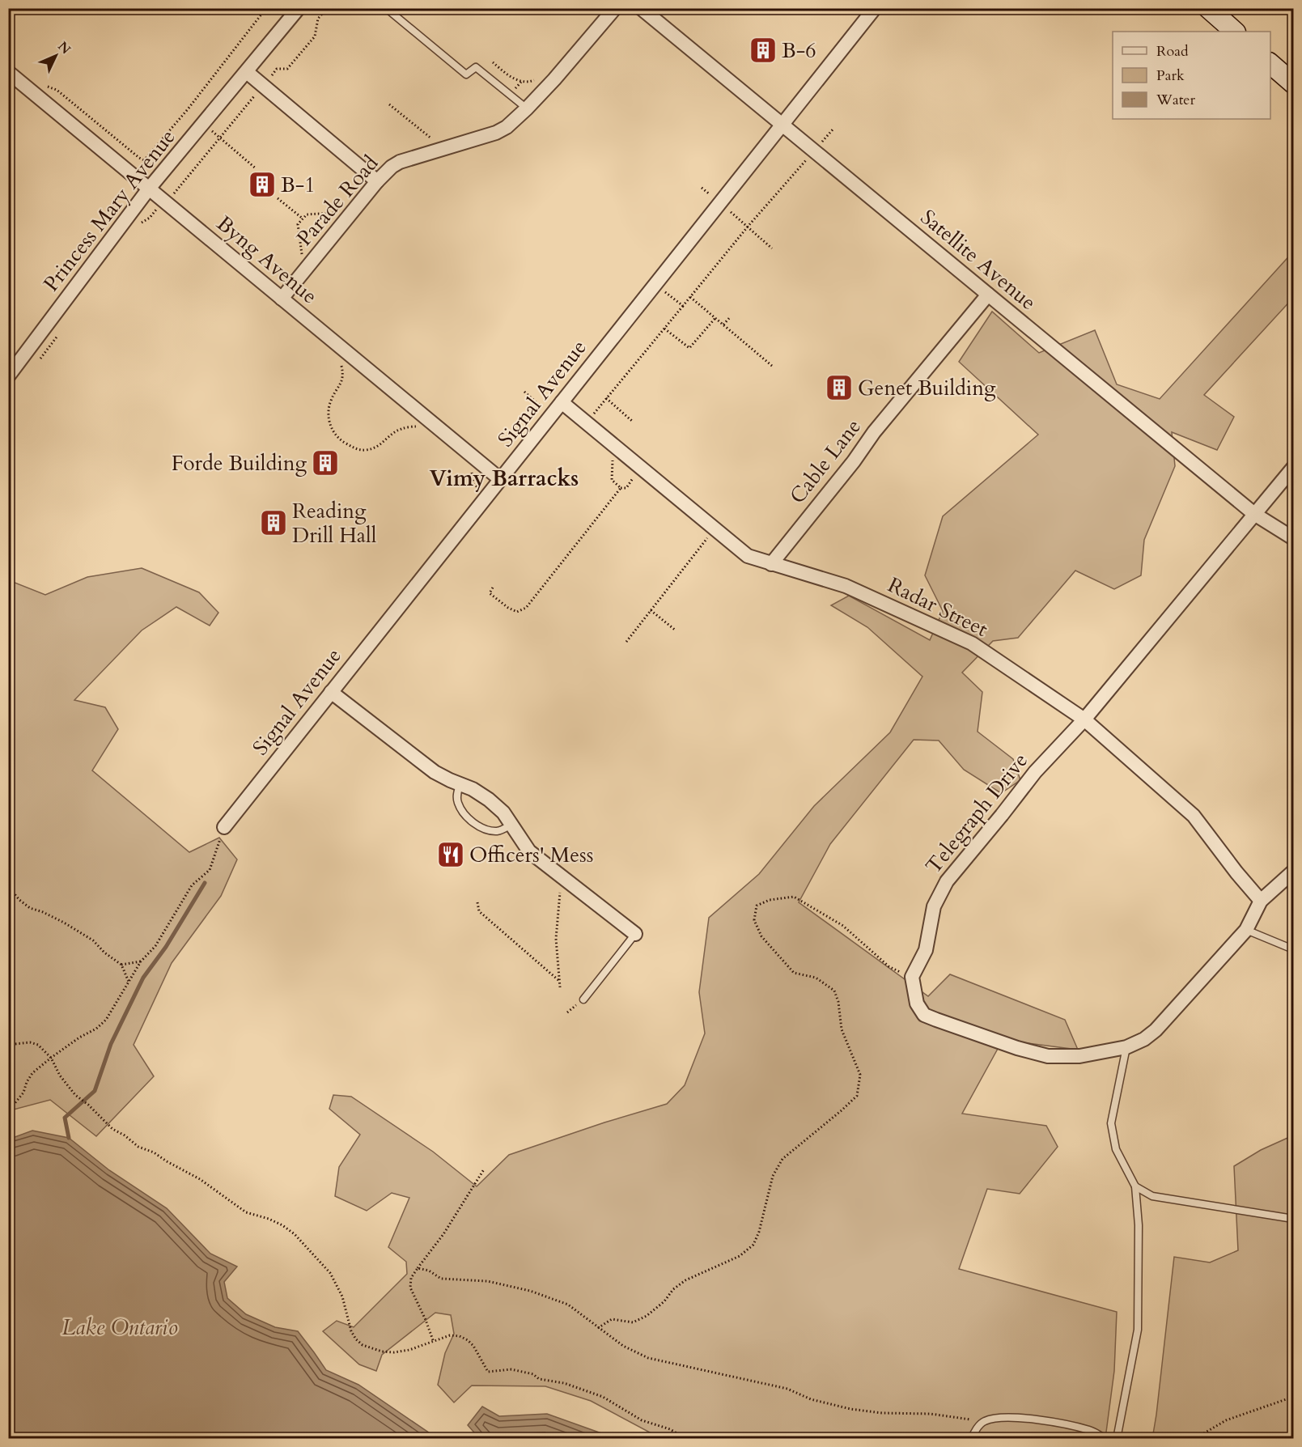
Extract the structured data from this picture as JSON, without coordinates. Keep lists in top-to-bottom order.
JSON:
{
  "streets": {
    "street": [
      "Parade Road",
      "Princess Mary Avenue",
      "Byng Avenue",
      "Satellite Avenue",
      "Signal Avenue",
      "Cable Lane",
      "Radar Street",
      "Telegraph Drive"
    ]
  },
  "crossings": [
    ["Parade Road", "Byng Avenue"],
    ["Princess Mary Avenue", "Byng Avenue"],
    ["Byng Avenue", "Signal Avenue"],
    ["Satellite Avenue", "Signal Avenue"],
    ["Satellite Avenue", "Cable Lane"],
    ["Satellite Avenue", "Telegraph Drive"],
    ["Signal Avenue", "Radar Street"],
    ["Cable Lane", "Radar Street"],
    ["Radar Street", "Telegraph Drive"]
  ],
  "districts": ["Vimy Barracks"],
  "water": ["Lake Ontario"],
  "places": {
    "building": [
      "B-6",
      "B-1",
      "Genet Building",
      "Forde Building",
      "Reading Drill Hall"
    ],
    "restaurant": ["Officers' Mess"]
  },
  "legend": ["Road", "Park", "Water"],
  "north": "top right"
}
